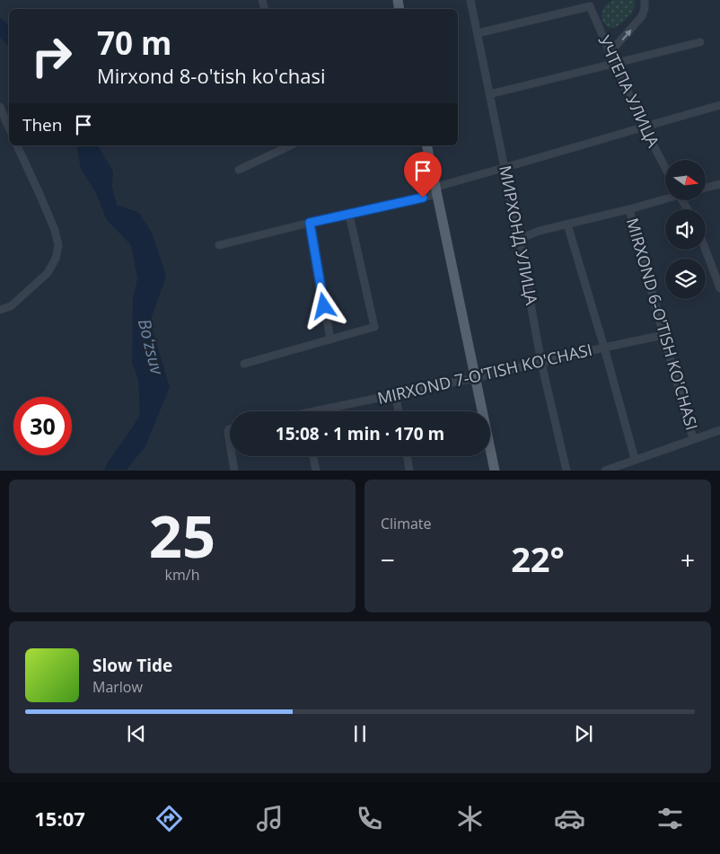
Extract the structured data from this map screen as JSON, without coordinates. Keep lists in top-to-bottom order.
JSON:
{
  "streets": {
    "street": [
      "УЧТЕПА УЛИЦА",
      "МИРХОНД УЛИЦА",
      "MIRXOND 6-O'TISH KO'CHASI",
      "MIRXOND 7-O'TISH KO'CHASI"
    ]
  },
  "crossings": [
    ["МИРХОНД УЛИЦА", "MIRXOND 7-O'TISH KO'CHASI"],
    ["MIRXOND 6-O'TISH KO'CHASI", "MIRXOND 7-O'TISH KO'CHASI"]
  ],
  "water": ["Boʻzsuv"],
  "north": "right",
  "page": {
    "turn": ["70 m", "Mirxond 8-o'tish ko'chasi"],
    "then": "Then",
    "limit": "30",
    "trip": "15:08 · 1 min · 170 m",
    "tile": [
      ["25", "km/h"],
      "Climate"
    ],
    "heat": ["−", "22°", "+"],
    "song": ["Slow Tide", "Marlow"],
    "tabs": "15:07"
  }
}
